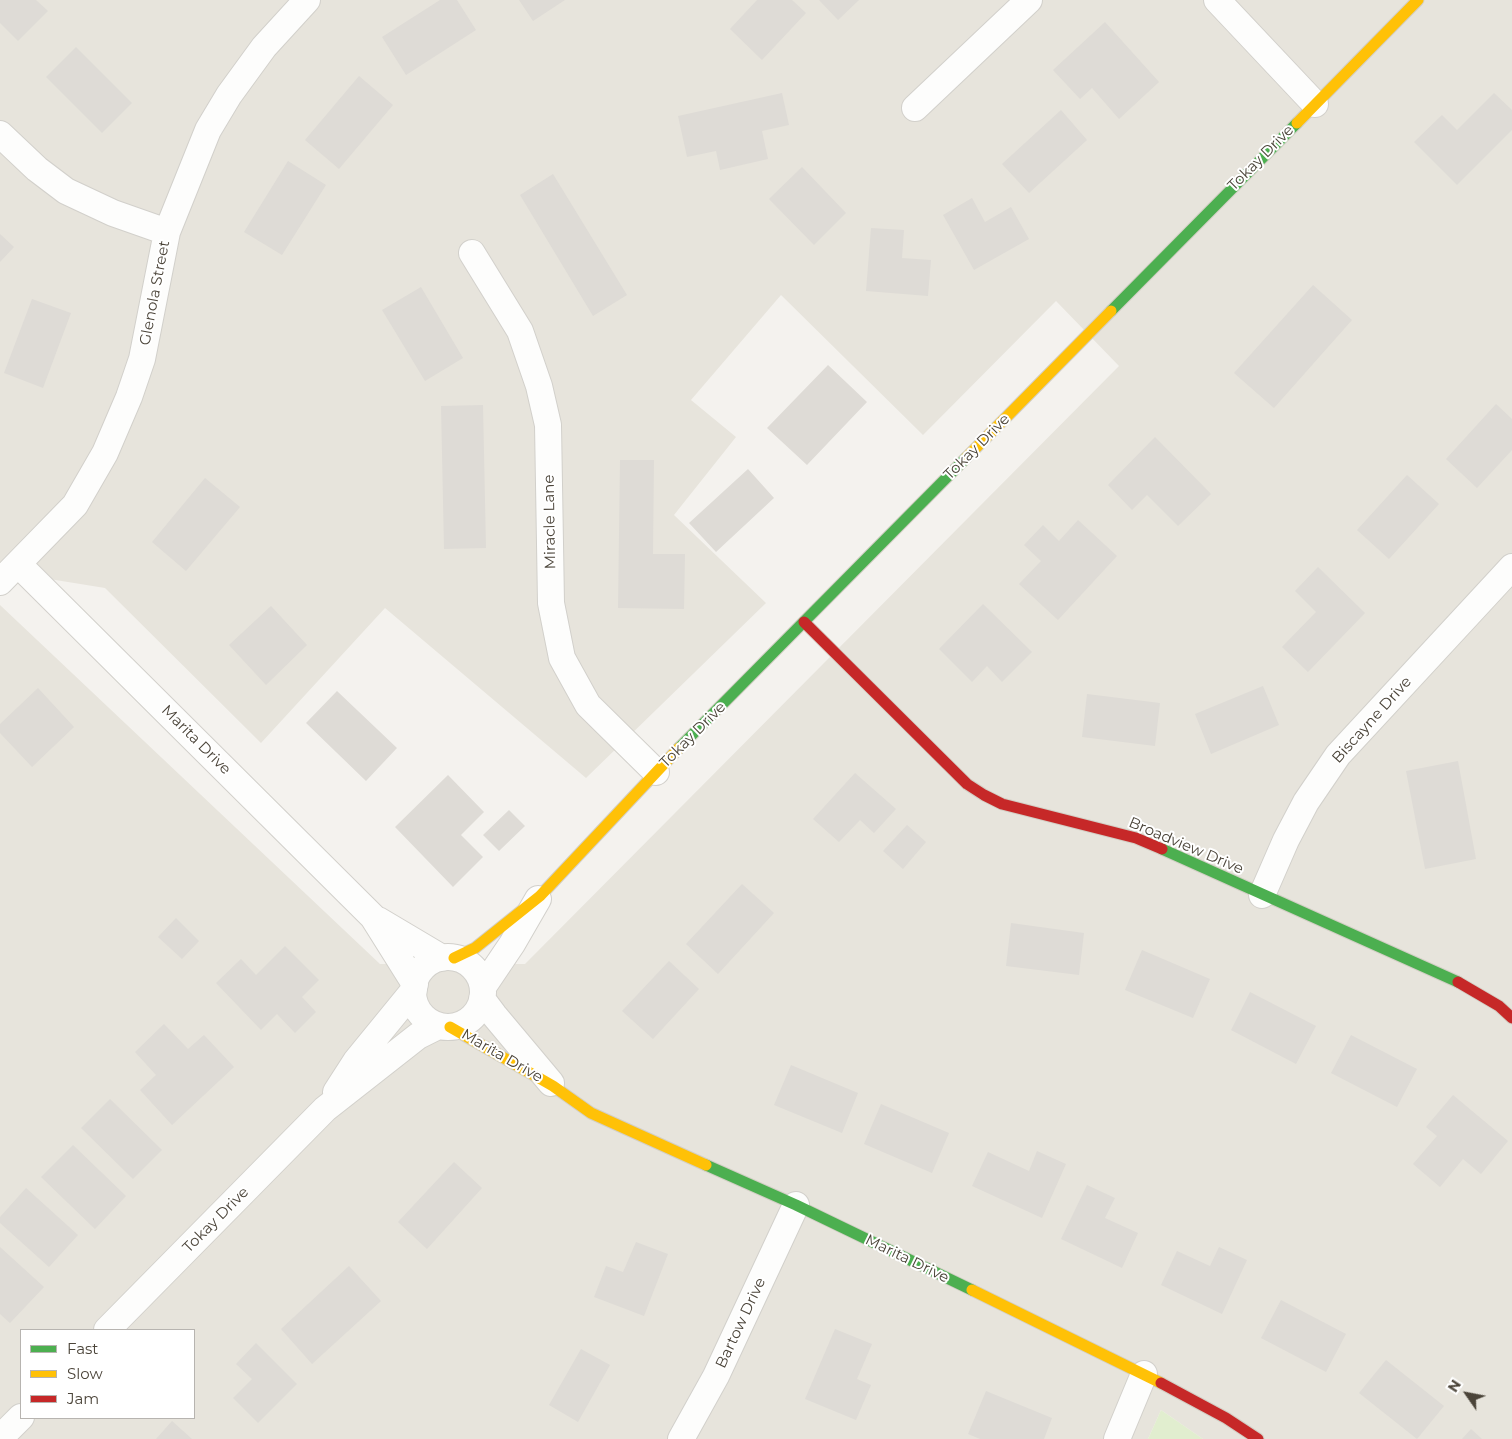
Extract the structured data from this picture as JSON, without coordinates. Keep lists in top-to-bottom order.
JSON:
{
  "streets": {
    "street": [
      "Tokay Drive",
      "Glenola Street",
      "Miracle Lane",
      "Biscayne Drive",
      "Marita Drive",
      "Broadview Drive",
      "Bartow Drive"
    ]
  },
  "crossings": [
    ["Tokay Drive", "Miracle Lane"],
    ["Tokay Drive", "Marita Drive"],
    ["Tokay Drive", "Broadview Drive"],
    ["Glenola Street", "Marita Drive"],
    ["Biscayne Drive", "Broadview Drive"],
    ["Marita Drive", "Bartow Drive"]
  ],
  "legend": ["Fast", "Slow", "Jam"],
  "north": "top left"
}
